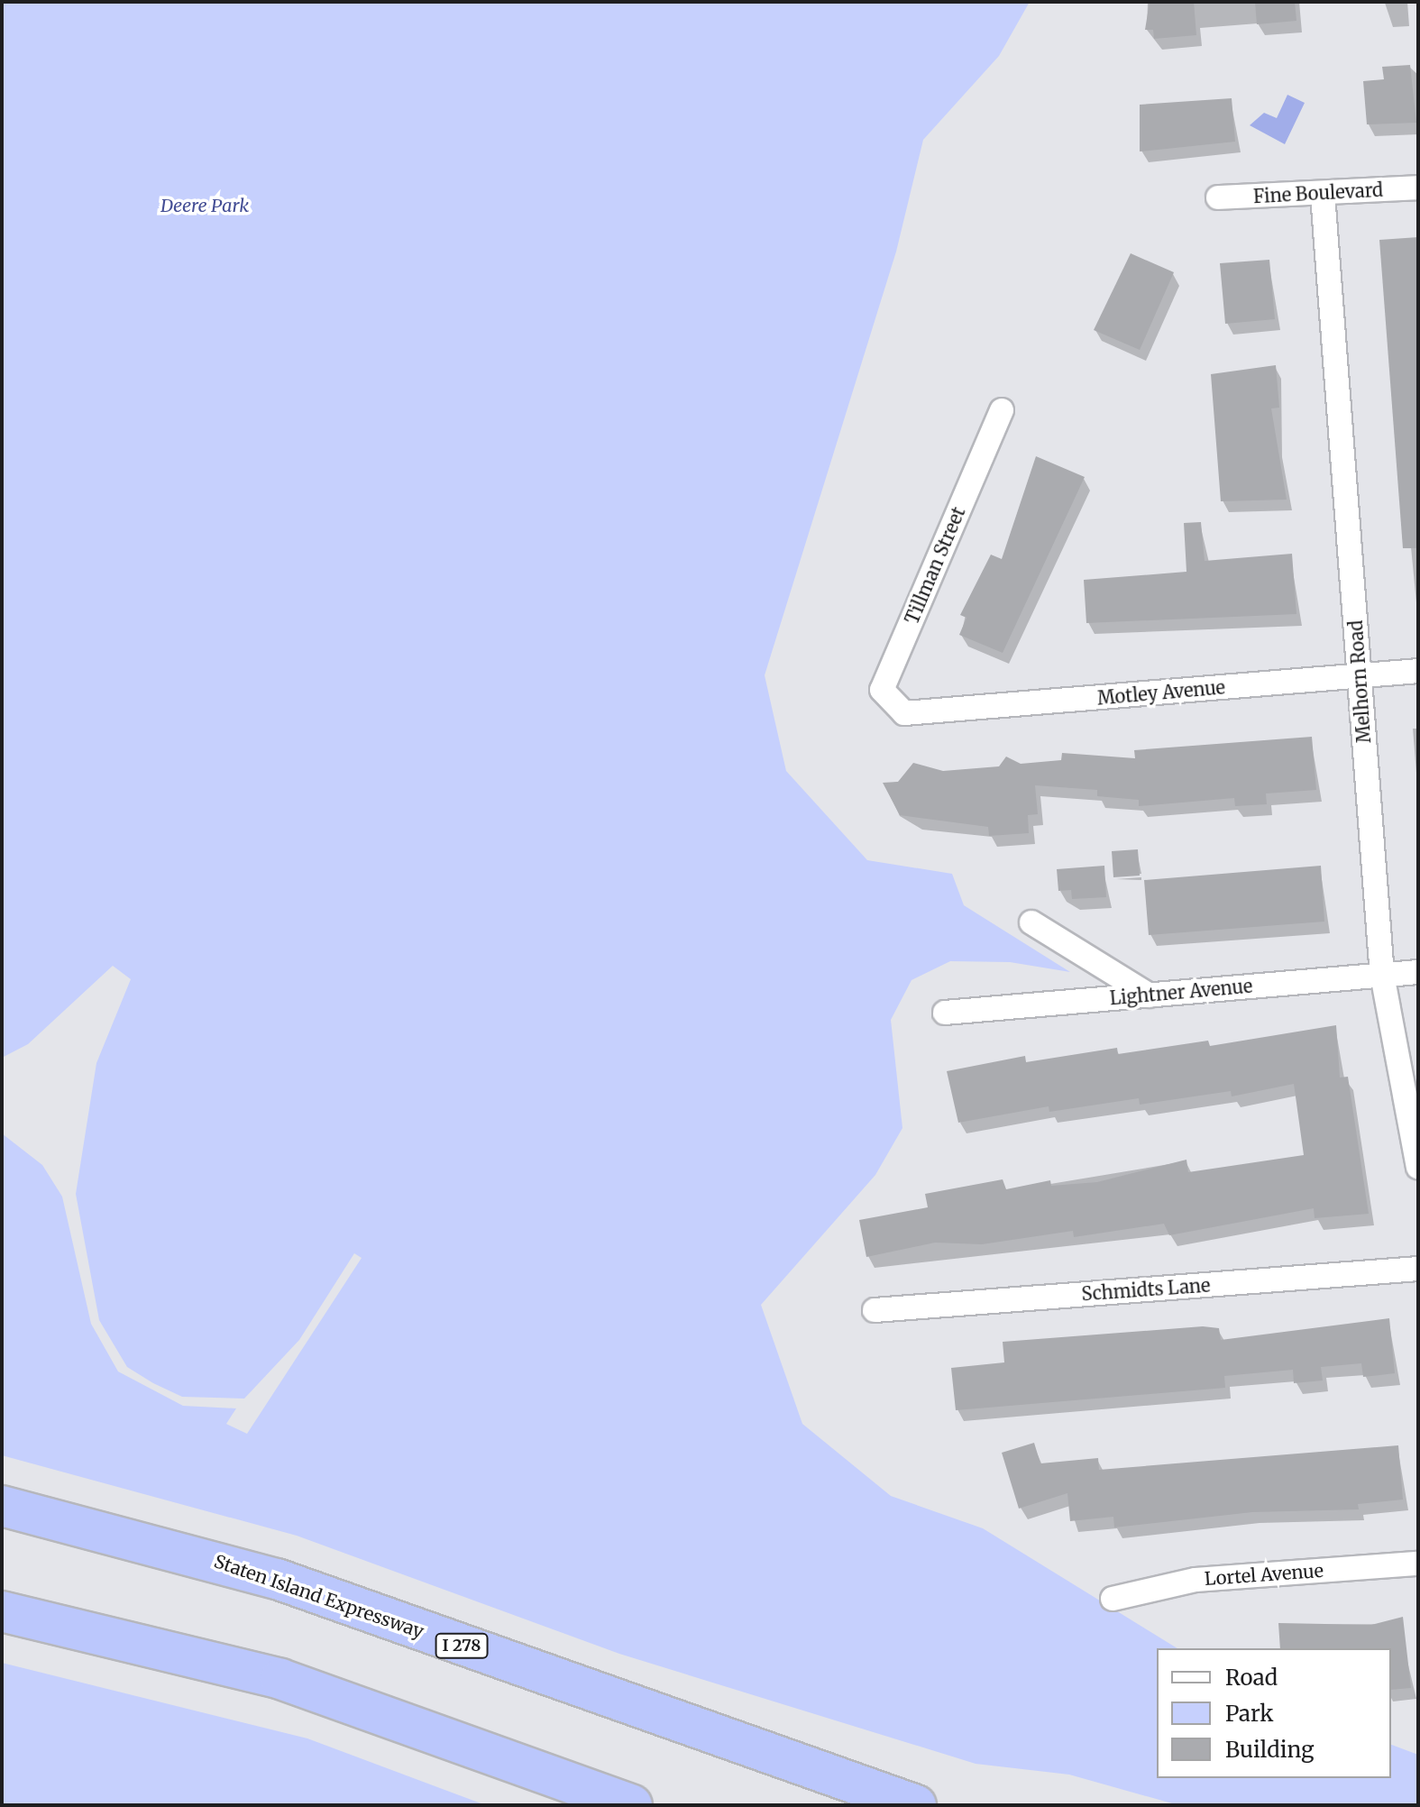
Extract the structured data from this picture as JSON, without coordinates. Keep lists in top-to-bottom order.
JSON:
{
  "streets": {
    "highway": ["Staten Island Expressway", "I 278"],
    "street": [
      "Fine Boulevard",
      "Tillman Street",
      "Melhorn Road",
      "Motley Avenue",
      "Lightner Avenue",
      "Schmidts Lane",
      "Lortel Avenue"
    ]
  },
  "crossings": [
    ["Fine Boulevard", "Melhorn Road"],
    ["Tillman Street", "Motley Avenue"],
    ["Melhorn Road", "Motley Avenue"],
    ["Melhorn Road", "Lightner Avenue"]
  ],
  "parks": ["Deere Park"],
  "legend": ["Road", "Park", "Building"]
}
